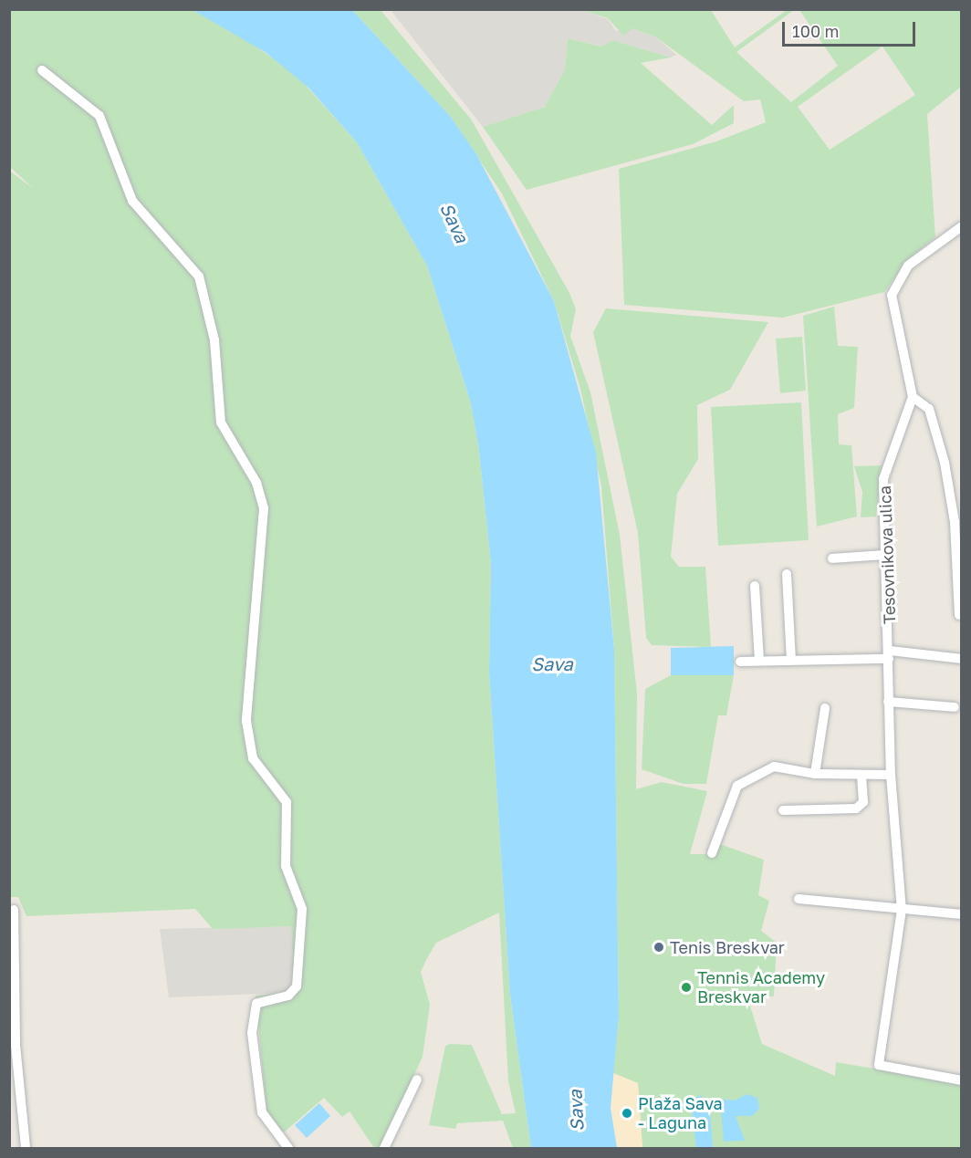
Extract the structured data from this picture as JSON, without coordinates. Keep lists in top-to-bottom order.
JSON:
{
  "streets": {
    "street": ["Tesovnikova ulica"]
  },
  "water": ["Sava"],
  "places": ["Tenis Breskvar", "Tennis Academy Breskvar", "Plaža Sava - Laguna"],
  "scale_bar": "100 m"
}
